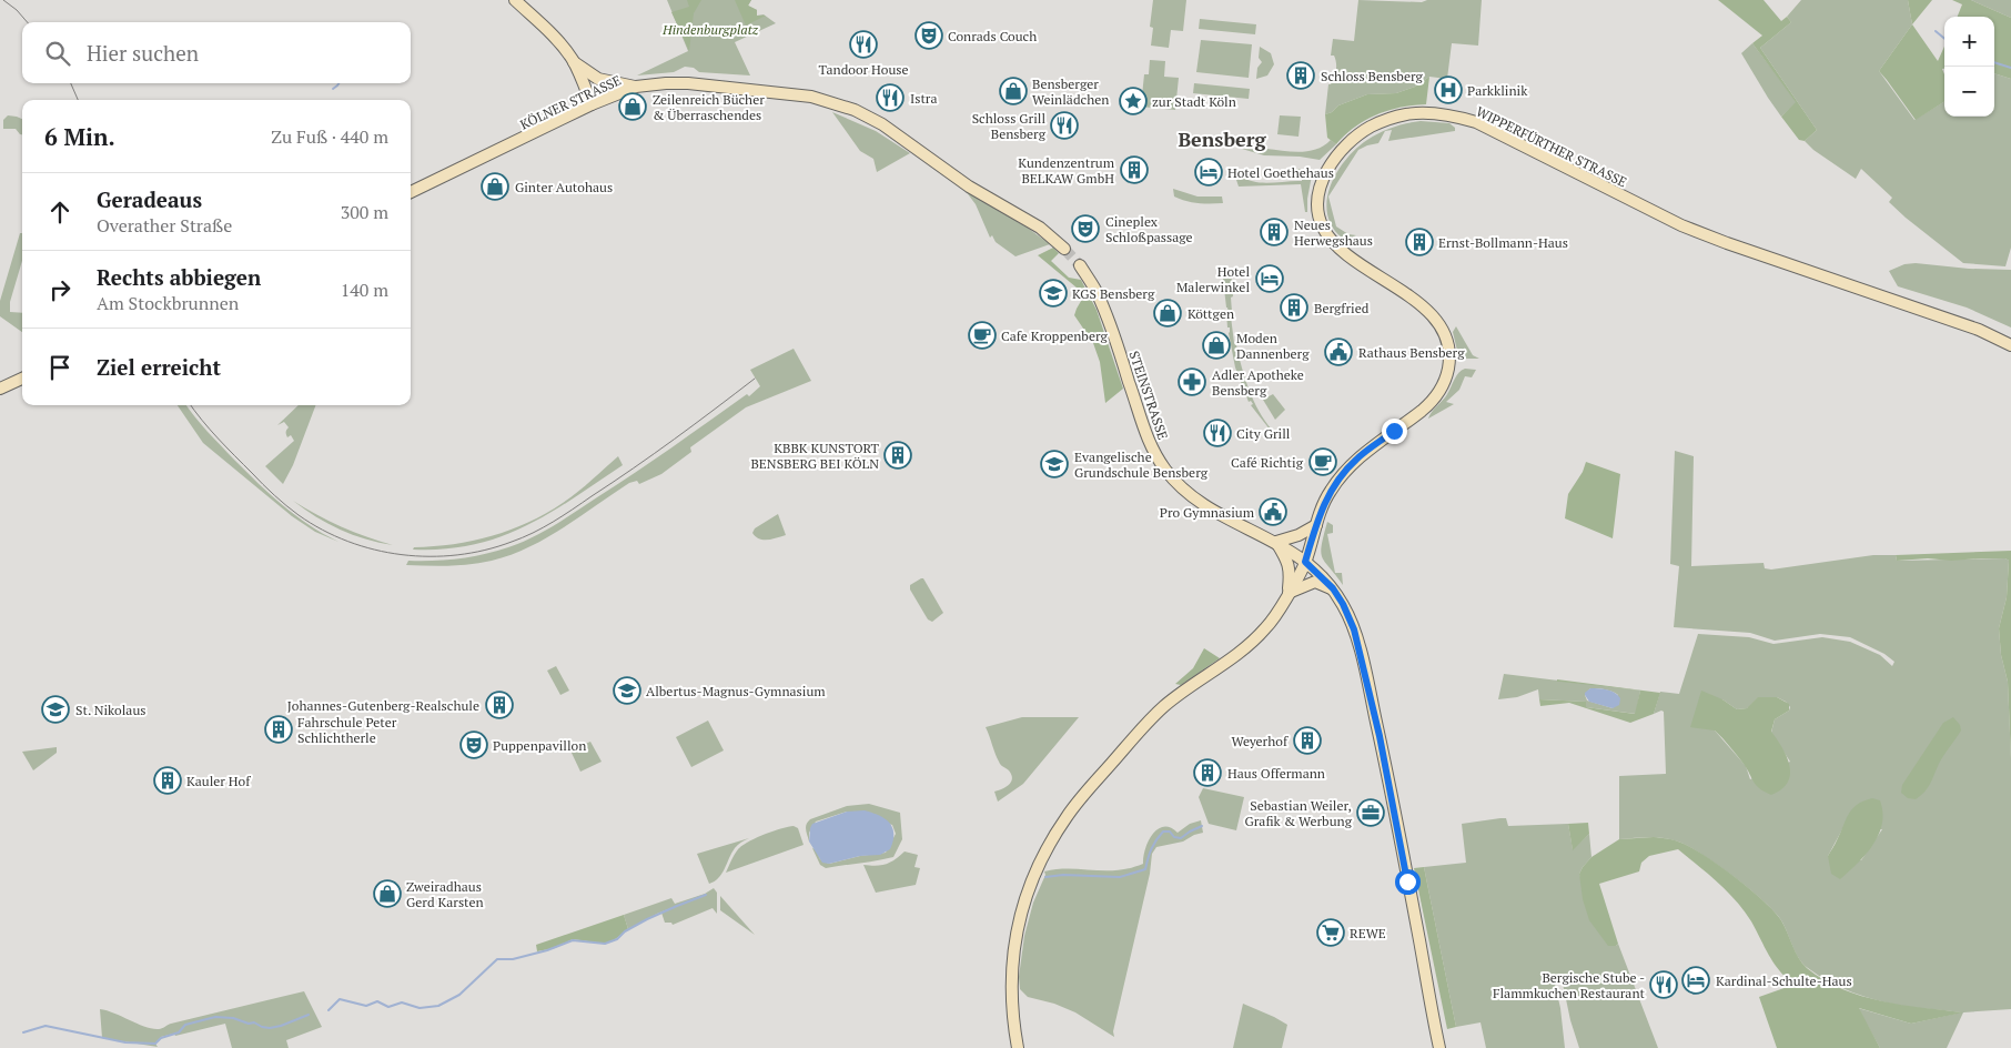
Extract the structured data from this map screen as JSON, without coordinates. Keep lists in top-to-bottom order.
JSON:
{
  "streets": {
    "main road": ["KÖLNER STRASSE", "WIPPERFÜRTHER STRASSE", "STEINSTRASSE"]
  },
  "districts": ["Bensberg"],
  "parks": ["Hindenburgplatz"],
  "places": {
    "theatre": ["Conrads Couch", "Cineplex Schloßpassage", "Puppenpavillon"],
    "restaurant": [
      "Tandoor House",
      "Istra",
      "Schloss Grill Bensberg",
      "City Grill",
      "Bergische Stube - Flammkuchen Restaurant"
    ],
    "building": [
      "Schloss Bensberg",
      "Kundenzentrum BELKAW GmbH",
      "Neues Herwegshaus",
      "Ernst-Bollmann-Haus",
      "Bergfried",
      "KBBK KUNSTORT BENSBERG BEI KÖLN",
      "Johannes-Gutenberg-Realschule",
      "Fahrschule Peter Schlichtherle",
      "Weyerhof",
      "Haus Offermann",
      "Kauler Hof"
    ],
    "hospital": ["Parkklinik"],
    "shop": [
      "Bensberger Weinlädchen",
      "Zeilenreich Bücher & Überraschendes",
      "Ginter Autohaus",
      "Köttgen",
      "Moden Dannenberg",
      "Zweiradhaus Gerd Karsten"
    ],
    "place": ["zur Stadt Köln"],
    "hotel": ["Hotel Goethehaus", "Hotel Malerwinkel", "Kardinal-Schulte-Haus"],
    "school or university": [
      "KGS Bensberg",
      "Evangelische Grundschule Bensberg",
      "Albertus-Magnus-Gymnasium",
      "St. Nikolaus"
    ],
    "cafe": ["Cafe Kroppenberg", "Café Richtig"],
    "public building": ["Rathaus Bensberg", "Pro Gymnasium"],
    "pharmacy": ["Adler Apotheke Bensberg"],
    "office": ["Sebastian Weiler, Grafik & Werbung"],
    "supermarket": ["REWE"]
  },
  "page": {
    "map_buttons": ["+", "−"],
    "search": "Hier suchen",
    "heading": ["6 Min.", "Zu Fuß · 440 m"],
    "list": [
      ["Geradeaus", "Overather Straße", "300 m"],
      ["Rechts abbiegen", "Am Stockbrunnen", "140 m"],
      "Ziel erreicht"
    ]
  }
}
